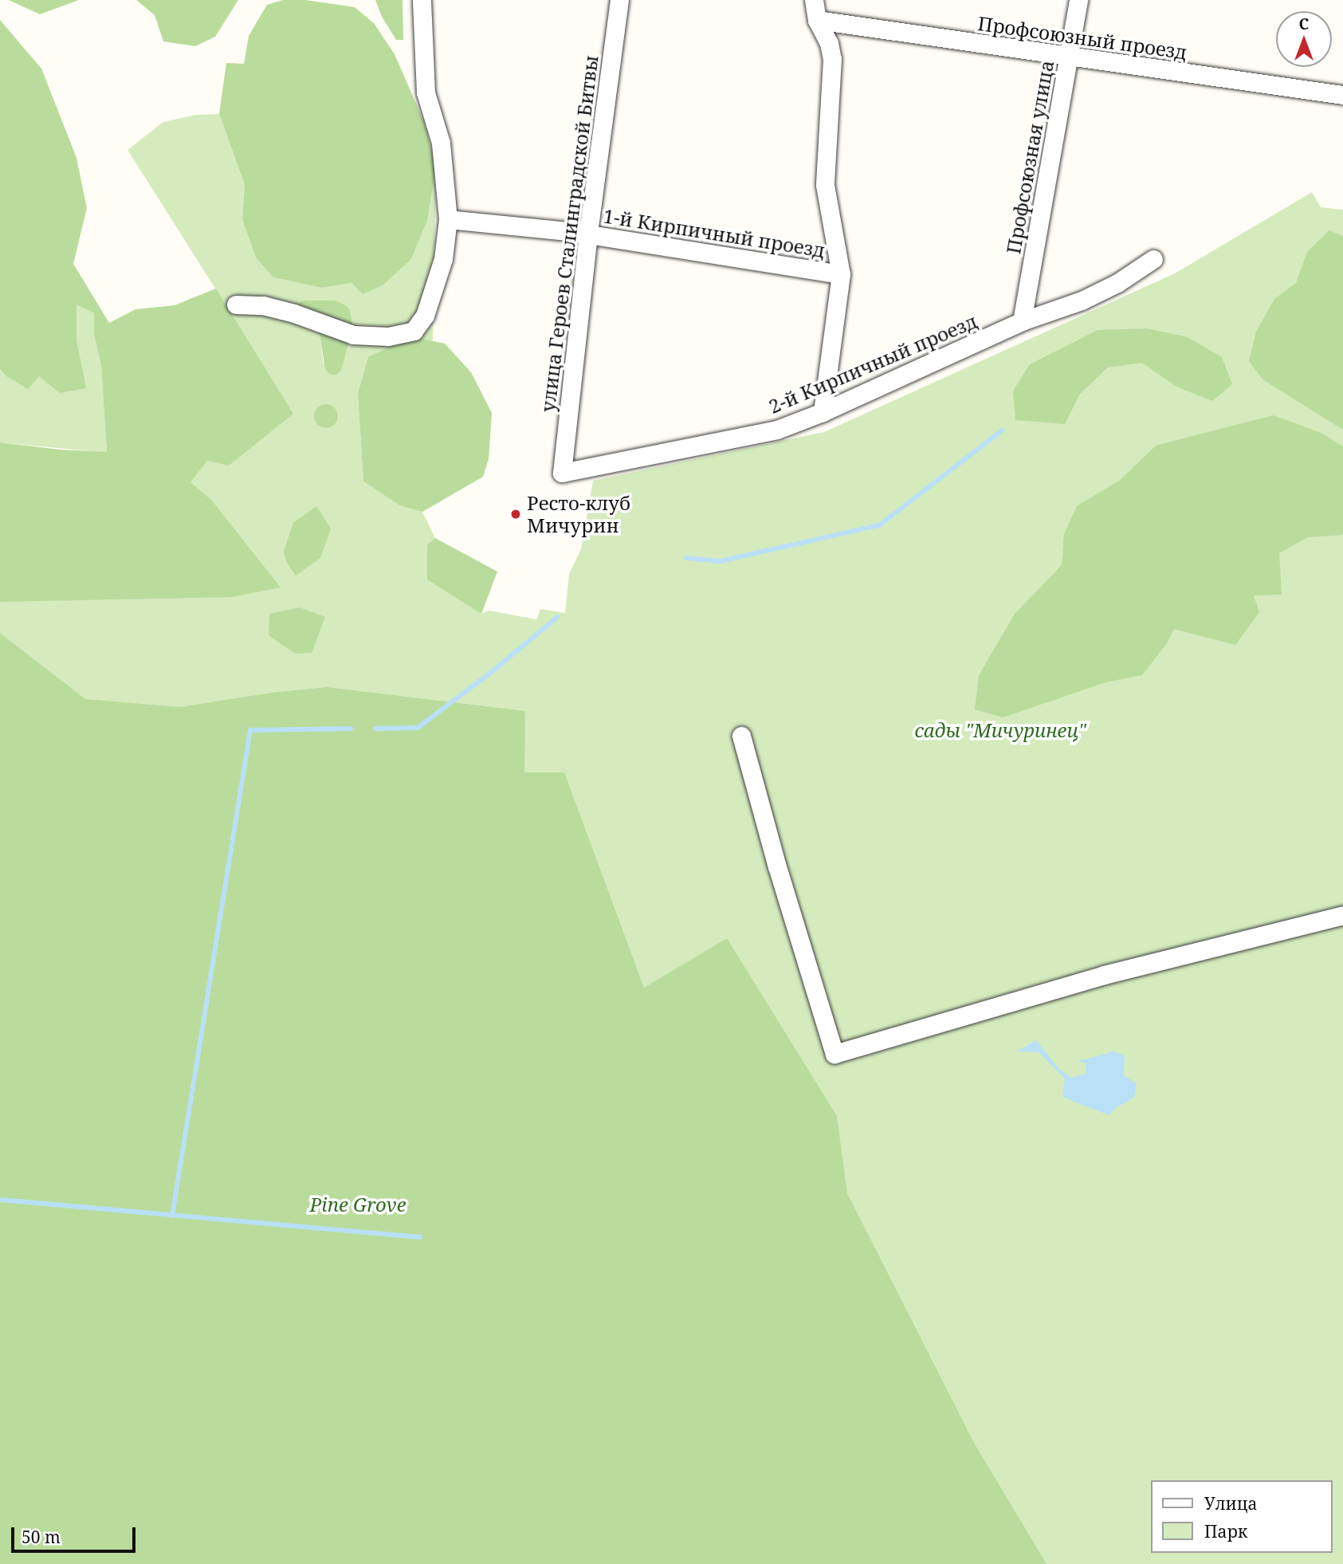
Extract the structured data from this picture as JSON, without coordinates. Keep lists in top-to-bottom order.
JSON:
{
  "streets": {
    "street": [
      "Профсоюзный проезд",
      "Профсоюзная улица",
      "1-й Кирпичный проезд",
      "улица Героев Сталинградской Битвы",
      "2-й Кирпичный проезд"
    ]
  },
  "crossings": [
    ["Профсоюзный проезд", "Профсоюзная улица"],
    ["Профсоюзная улица", "2-й Кирпичный проезд"],
    ["1-й Кирпичный проезд", "улица Героев Сталинградской Битвы"],
    ["улица Героев Сталинградской Битвы", "2-й Кирпичный проезд"]
  ],
  "parks": ["сады \"Мичуринец\"", "Pine Grove"],
  "places": ["Ресто-клуб Мичурин"],
  "legend": ["Улица", "Парк"],
  "scale_bar": "50 m",
  "north": "top"
}
